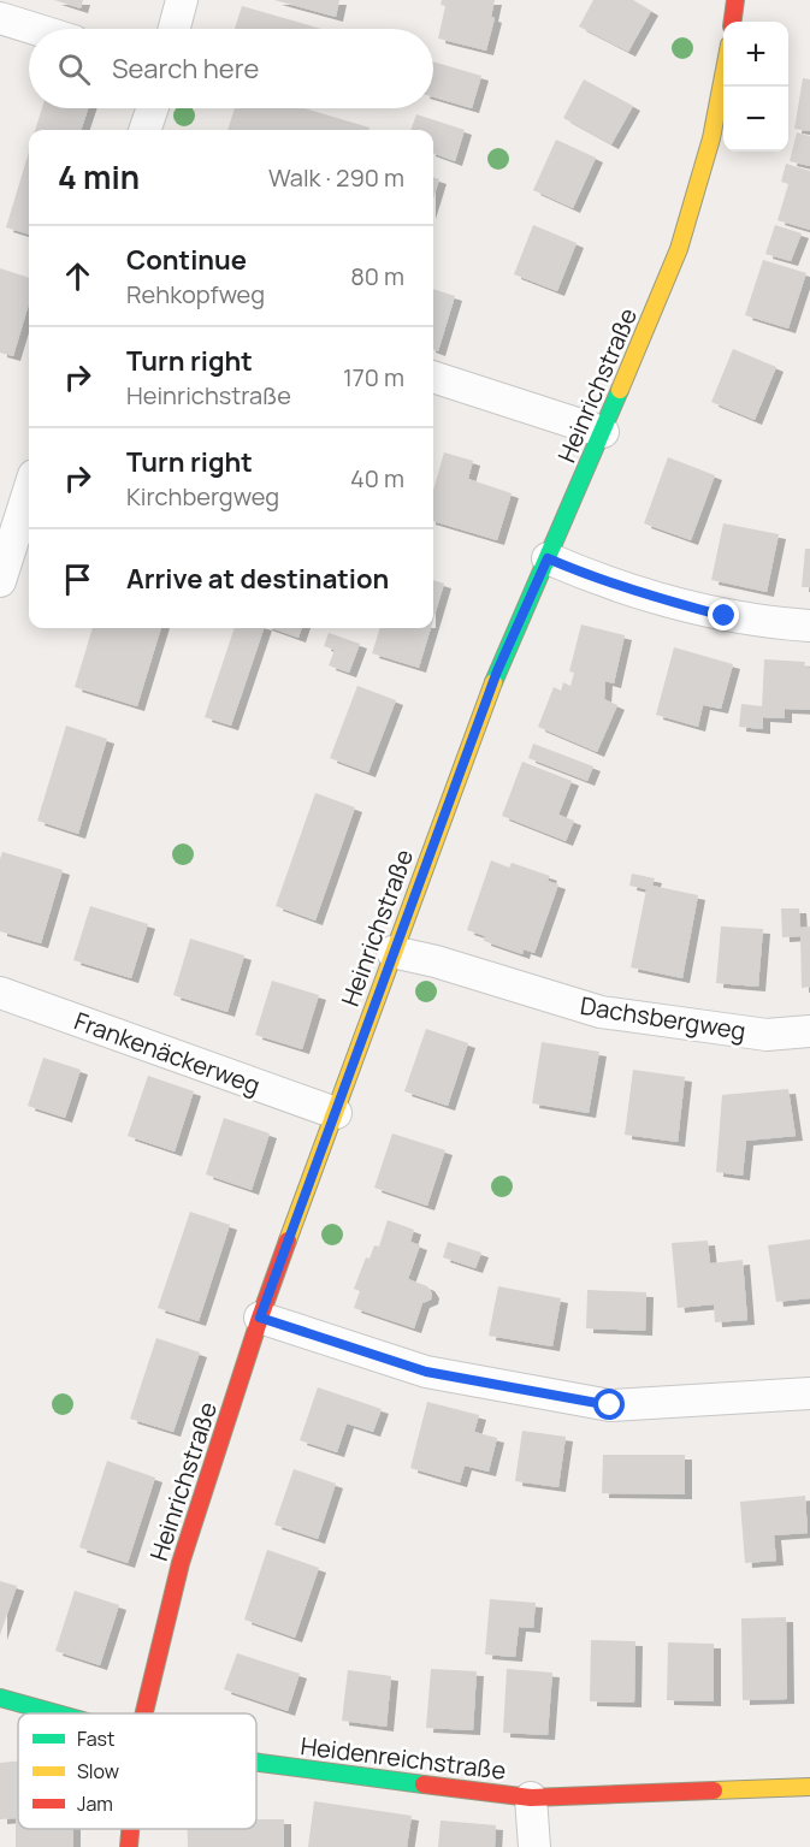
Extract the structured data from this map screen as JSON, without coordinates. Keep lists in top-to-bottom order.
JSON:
{
  "streets": {
    "main road": ["Heinrichstraße", "Heidenreichstraße"],
    "street": ["Dachsbergweg", "Frankenäckerweg"]
  },
  "crossings": [
    ["Heinrichstraße", "Dachsbergweg"],
    ["Heinrichstraße", "Frankenäckerweg"]
  ],
  "legend": ["Fast", "Slow", "Jam"],
  "page": {
    "map_buttons": ["+", "−"],
    "search": "Search here",
    "heading": ["4 min", "Walk · 290 m"],
    "list": [
      ["Continue", "Rehkopfweg", "80 m"],
      ["Turn right", "Heinrichstraße", "170 m"],
      ["Turn right", "Kirchbergweg", "40 m"],
      "Arrive at destination"
    ]
  }
}
